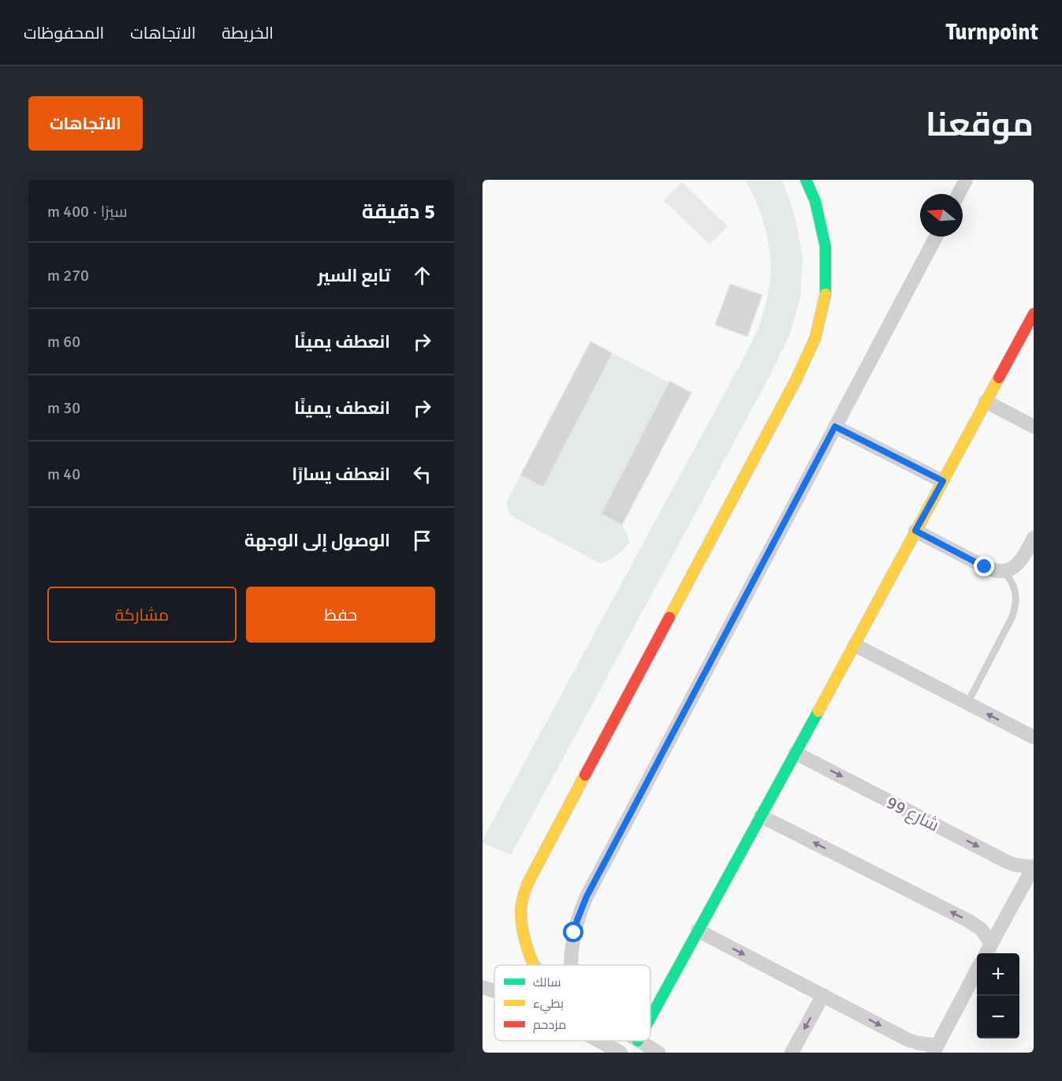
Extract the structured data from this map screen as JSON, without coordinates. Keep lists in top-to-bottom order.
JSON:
{
  "streets": {
    "street": ["شارع 99"]
  },
  "legend": ["سالك", "بطيء", "مزدحم"],
  "north": "left",
  "page": {
    "header": "Turnpoint",
    "nav": ["الخريطة", "الاتجاهات", "المحفوظات"],
    "title": "موقعنا",
    "buttons": [
      "الاتجاهات",
      ["حفظ", "مشاركة"]
    ],
    "heading": ["5 دقيقة", "سيرًا · 400 m"],
    "list": [
      ["تابع السير", "270 m"],
      ["انعطف يمينًا", "60 m"],
      ["انعطف يمينًا", "30 m"],
      ["انعطف يسارًا", "40 m"],
      "الوصول إلى الوجهة"
    ],
    "map_buttons": ["+", "−"]
  }
}
